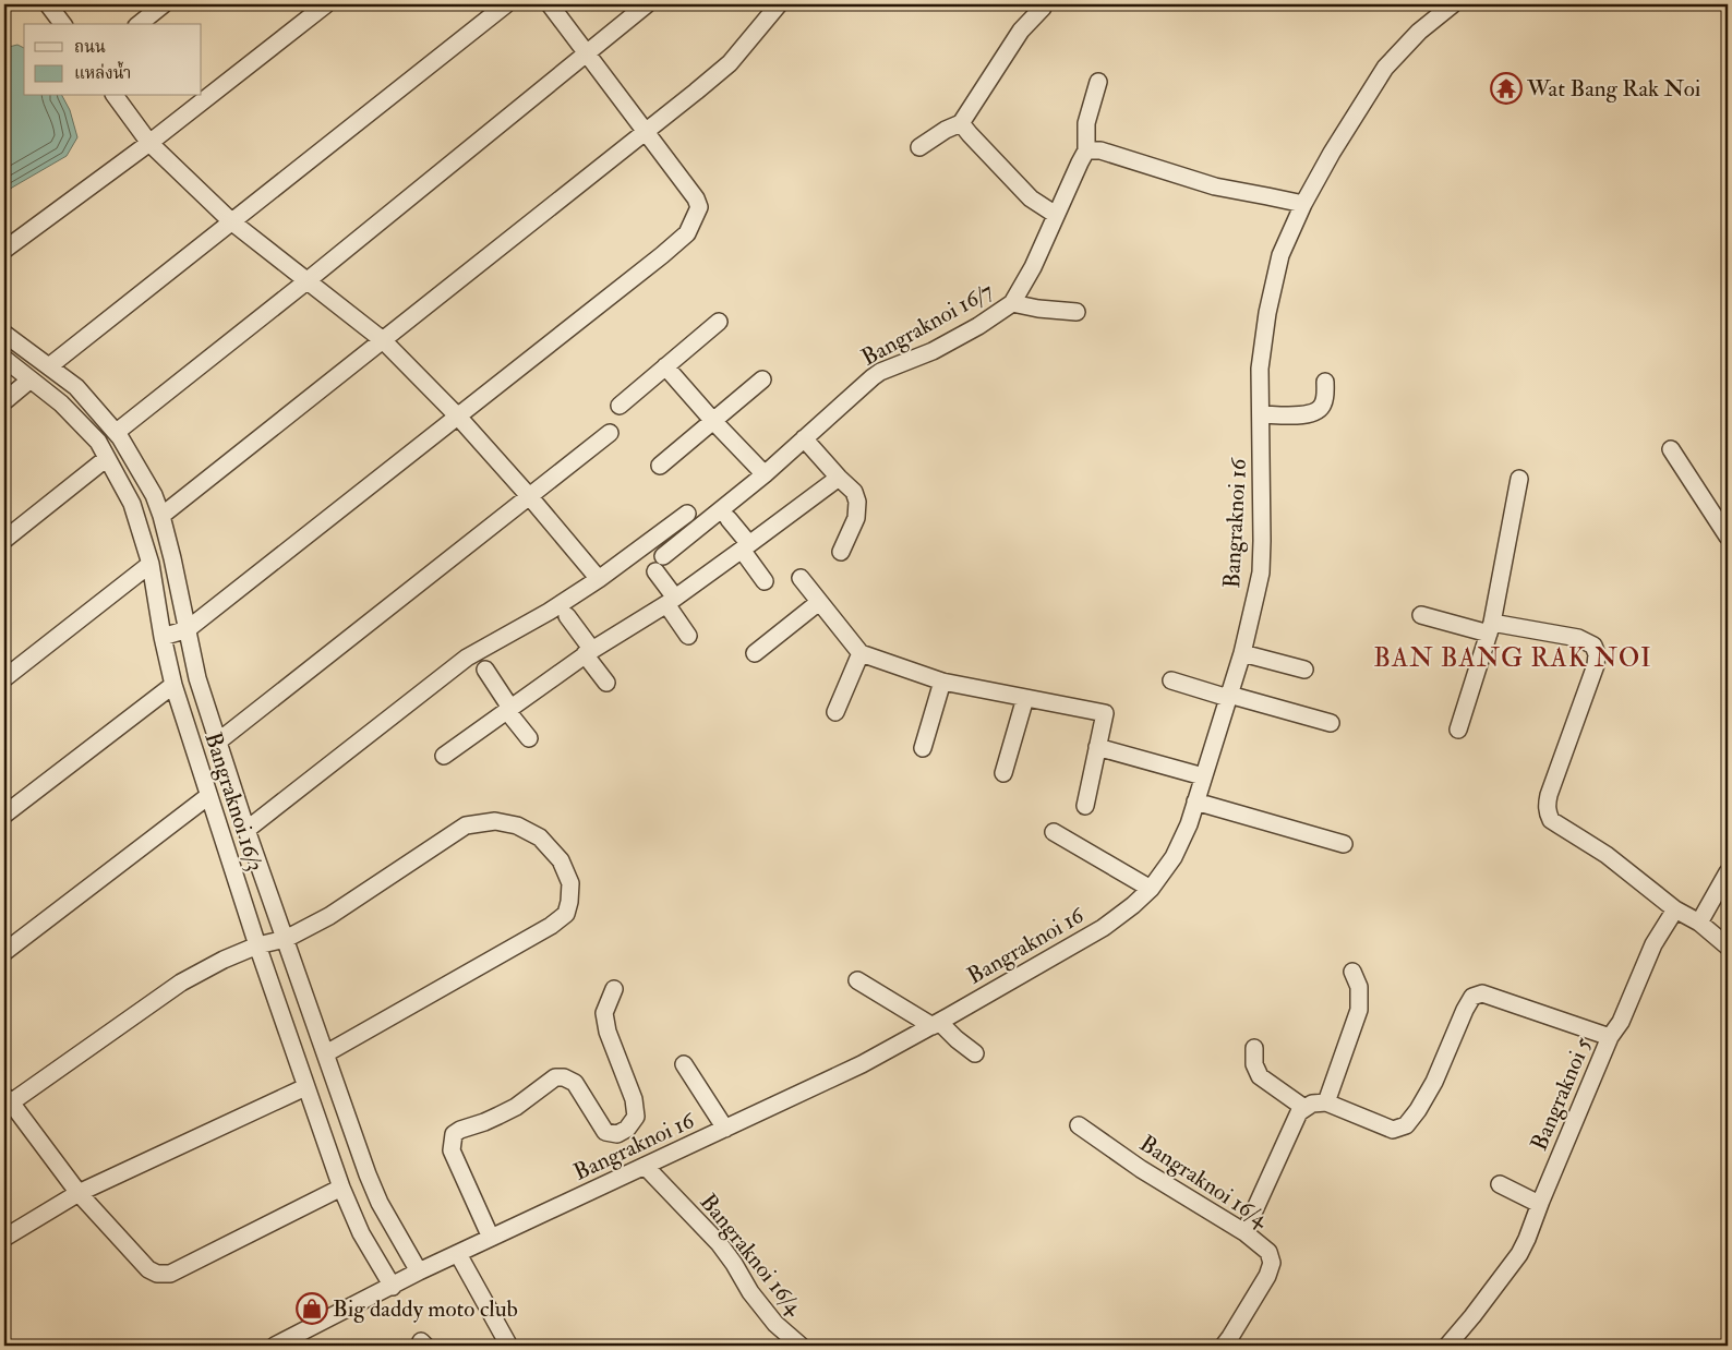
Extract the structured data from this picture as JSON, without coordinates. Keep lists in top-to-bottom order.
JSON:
{
  "streets": {
    "street": [
      "Bangraknoi 16/7",
      "Bangraknoi 16",
      "Bangraknoi 16/3",
      "Bangraknoi 5",
      "Bangraknoi 16/4"
    ]
  },
  "crossings": [
    ["Bangraknoi 16", "Bangraknoi 16/3"],
    ["Bangraknoi 16", "Bangraknoi 16/4"]
  ],
  "districts": ["BAN BANG RAK NOI"],
  "places": {
    "temple": ["Wat Bang Rak Noi"],
    "shop": ["Big daddy moto club"]
  },
  "legend": ["ถนน", "แหล่งน้ำ"]
}
